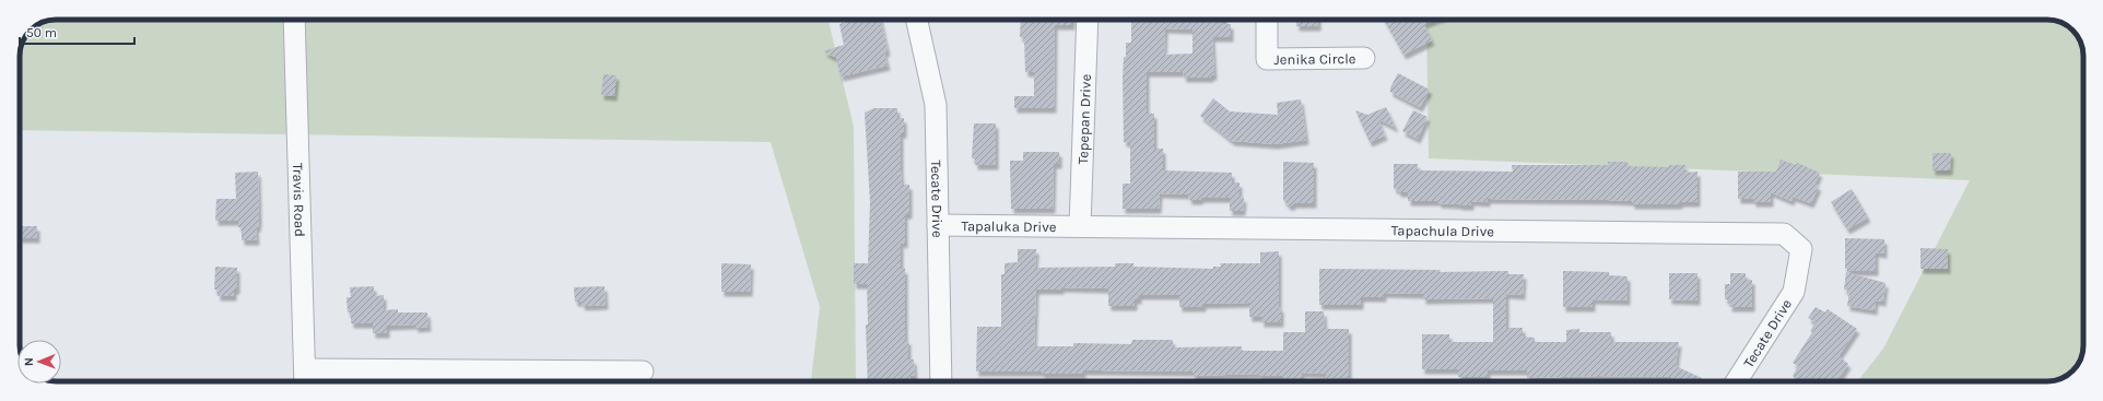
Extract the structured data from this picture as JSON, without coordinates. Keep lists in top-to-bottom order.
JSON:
{
  "streets": {
    "street": [
      "Jenika Circle",
      "Tepepan Drive",
      "Tecate Drive",
      "Travis Road",
      "Tapaluka Drive",
      "Tapachula Drive"
    ]
  },
  "crossings": [
    ["Tepepan Drive", "Tapaluka Drive"],
    ["Tepepan Drive", "Tapachula Drive"],
    ["Tecate Drive", "Tapaluka Drive"],
    ["Tecate Drive", "Tapachula Drive"],
    ["Tapaluka Drive", "Tapachula Drive"]
  ],
  "scale_bar": "50 m",
  "north": "left"
}
